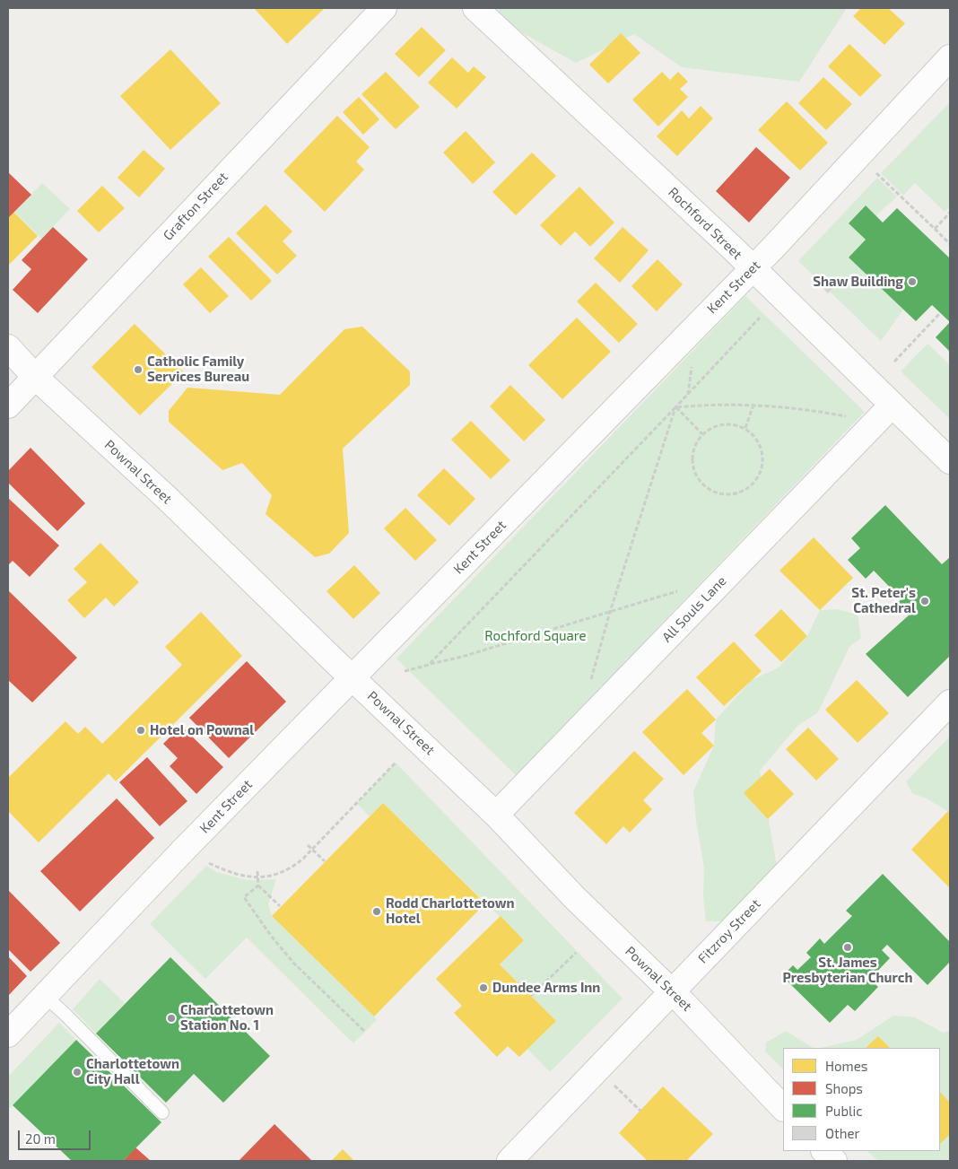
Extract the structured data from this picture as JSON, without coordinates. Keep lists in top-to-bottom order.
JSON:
{
  "streets": {
    "street": [
      "Grafton Street",
      "Rochford Street",
      "Kent Street",
      "Pownal Street",
      "All Souls Lane",
      "Fitzroy Street"
    ]
  },
  "crossings": [
    ["Grafton Street", "Pownal Street"],
    ["Rochford Street", "Kent Street"],
    ["Rochford Street", "All Souls Lane"],
    ["Kent Street", "Pownal Street"],
    ["Pownal Street", "All Souls Lane"],
    ["Pownal Street", "Fitzroy Street"]
  ],
  "parks": ["Rochford Square"],
  "places": [
    "Shaw Building",
    "Catholic Family Services Bureau",
    "St. Peter's Cathedral",
    "Hotel on Pownal",
    "Rodd Charlottetown Hotel",
    "St. James Presbyterian Church",
    "Dundee Arms Inn",
    "Charlottetown Station No. 1",
    "Charlottetown City Hall"
  ],
  "legend": [
    "Homes",
    "Shops",
    "Public",
    "Other"
  ],
  "scale_bar": "20 m"
}
